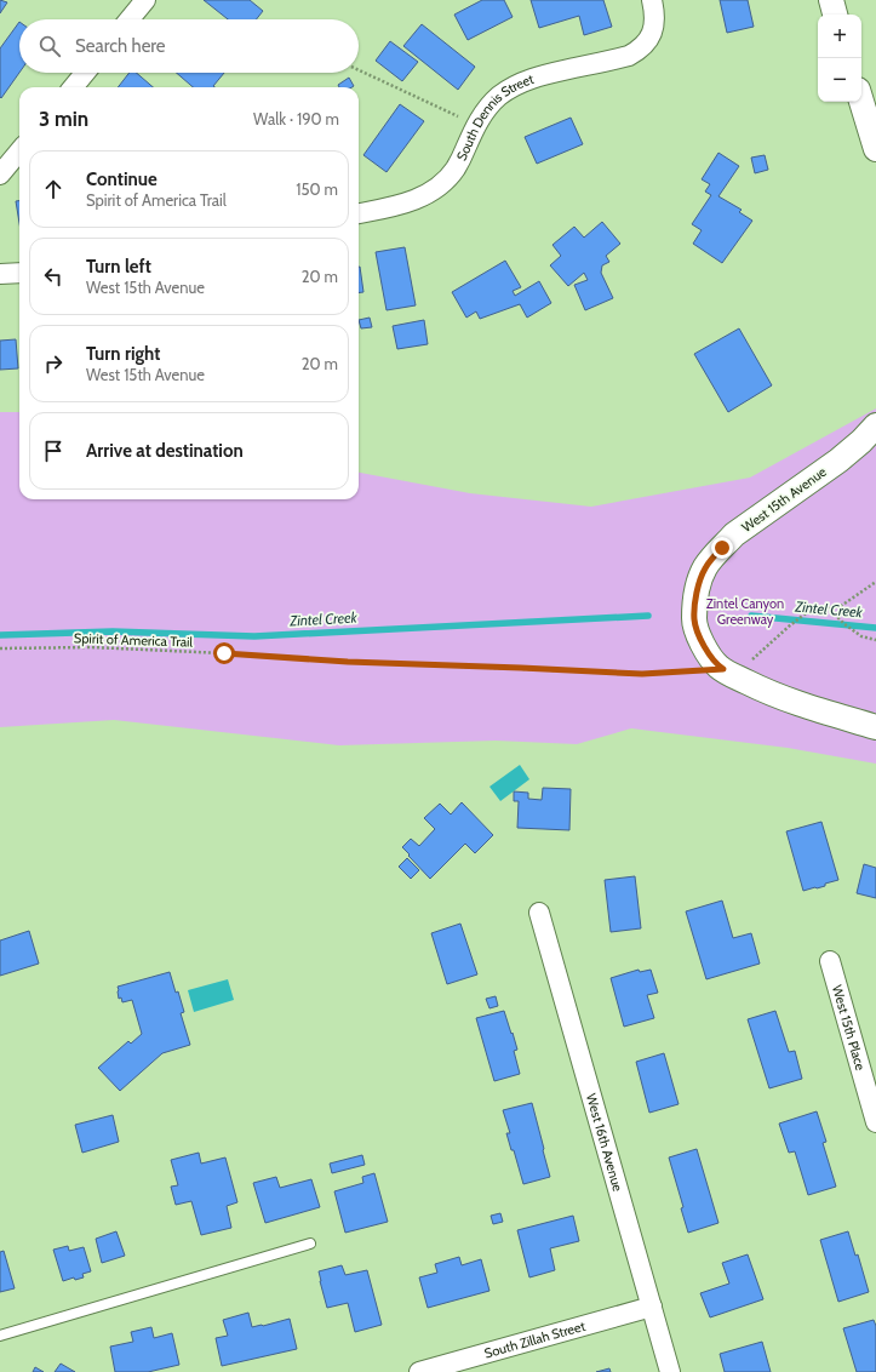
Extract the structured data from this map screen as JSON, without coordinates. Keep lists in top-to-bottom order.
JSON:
{
  "streets": {
    "street": [
      "South Dennis Street",
      "West 15th Avenue",
      "West 15th Place",
      "West 16th Avenue",
      "South Zillah Street"
    ],
    "path": ["Spirit of America Trail"]
  },
  "crossings": [
    ["West 15th Avenue", "Spirit of America Trail"],
    ["West 16th Avenue", "South Zillah Street"]
  ],
  "water": ["Zintel Creek"],
  "parks": ["Zintel Canyon Greenway"],
  "page": {
    "map_buttons": ["+", "−"],
    "search": "Search here",
    "heading": ["3 min", "Walk · 190 m"],
    "list": [
      ["Continue", "Spirit of America Trail", "150 m"],
      ["Turn left", "West 15th Avenue", "20 m"],
      ["Turn right", "West 15th Avenue", "20 m"],
      "Arrive at destination"
    ]
  }
}
